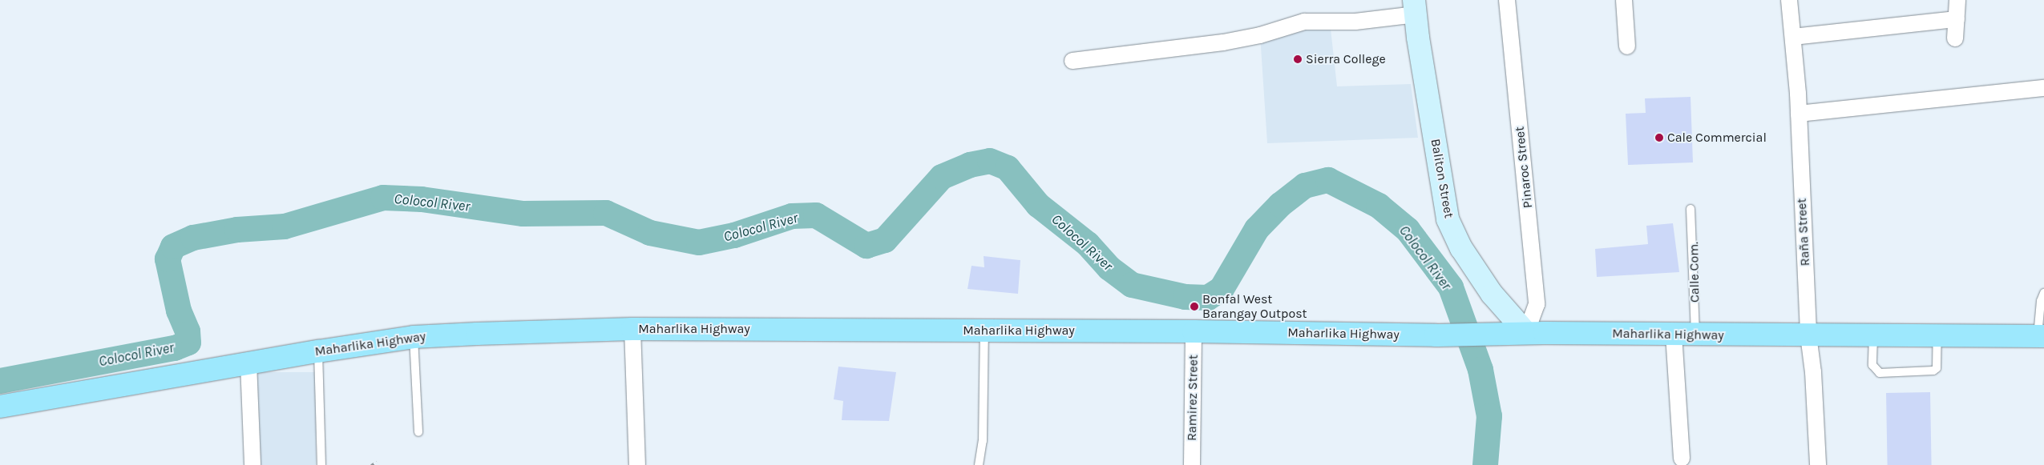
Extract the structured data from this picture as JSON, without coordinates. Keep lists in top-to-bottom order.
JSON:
{
  "streets": {
    "main road": ["Maharlika Highway"],
    "street": [
      "Pinaroc Street",
      "Baliton Street",
      "Raña Street",
      "Ramirez Street"
    ],
    "lane": ["Calle Com."]
  },
  "crossings": [
    ["Pinaroc Street", "Baliton Street"],
    ["Pinaroc Street", "Maharlika Highway"],
    ["Baliton Street", "Maharlika Highway"],
    ["Raña Street", "Maharlika Highway"],
    ["Calle Com.", "Maharlika Highway"],
    ["Maharlika Highway", "Ramirez Street"]
  ],
  "water": ["Colocol River"],
  "places": ["Sierra College", "Cale Commercial", "Bonfal West Barangay Outpost"]
}
